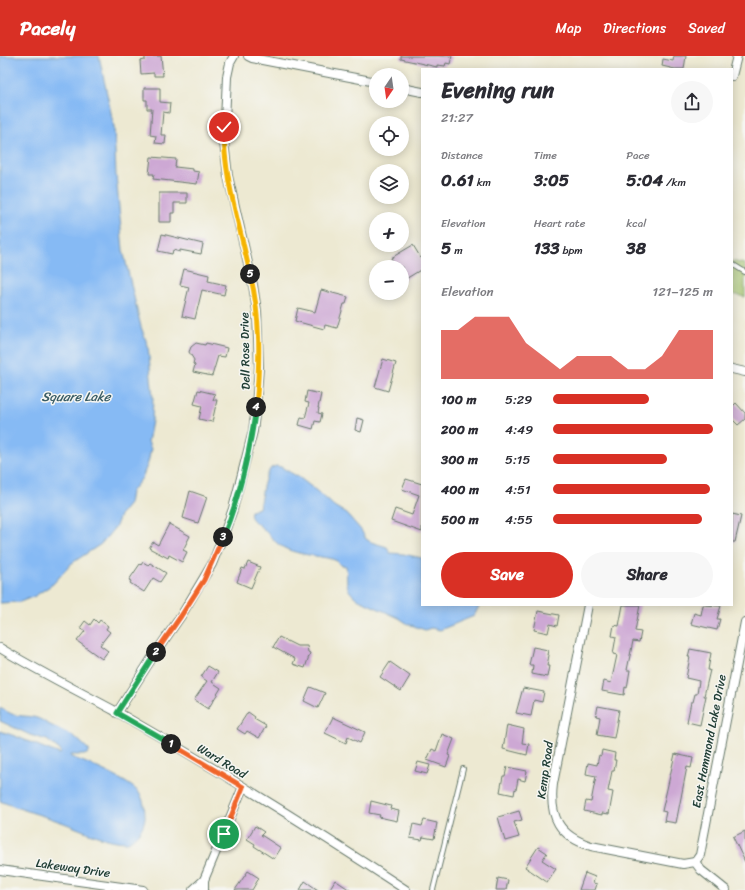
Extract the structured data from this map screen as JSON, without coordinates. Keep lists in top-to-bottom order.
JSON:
{
  "streets": {
    "street": [
      "Dell Rose Drive",
      "East Hammond Lake Drive",
      "Ward Road",
      "Kemp Road",
      "Lakeway Drive"
    ]
  },
  "crossings": [
    ["Dell Rose Drive", "Ward Road"],
    ["East Hammond Lake Drive", "Kemp Road"]
  ],
  "water": ["Square Lake"],
  "north": "bottom",
  "page": {
    "header": "Pacely",
    "nav": ["Map", "Directions", "Saved"],
    "map_buttons": ["+", "−"],
    "heading": ["Evening run", "21:27"],
    "stats": [
      ["Distance", "0.61 km"],
      ["Time", "3:05"],
      ["Pace", "5:04 /km"],
      ["Elevation", "5 m"],
      ["Heart rate", "133 bpm"],
      ["kcal", "38"]
    ],
    "pins": [
      "5",
      "4",
      "3",
      "2",
      "1"
    ],
    "chart": ["Elevation", "121–125 m"],
    "list": [
      {
        "name": "100 m",
        "note": "5:29"
      },
      {
        "name": "200 m",
        "note": "4:49"
      },
      {
        "name": "300 m",
        "note": "5:15"
      },
      {
        "name": "400 m",
        "note": "4:51"
      },
      {
        "name": "500 m",
        "note": "4:55"
      }
    ],
    "buttons": ["Save", "Share"]
  }
}
